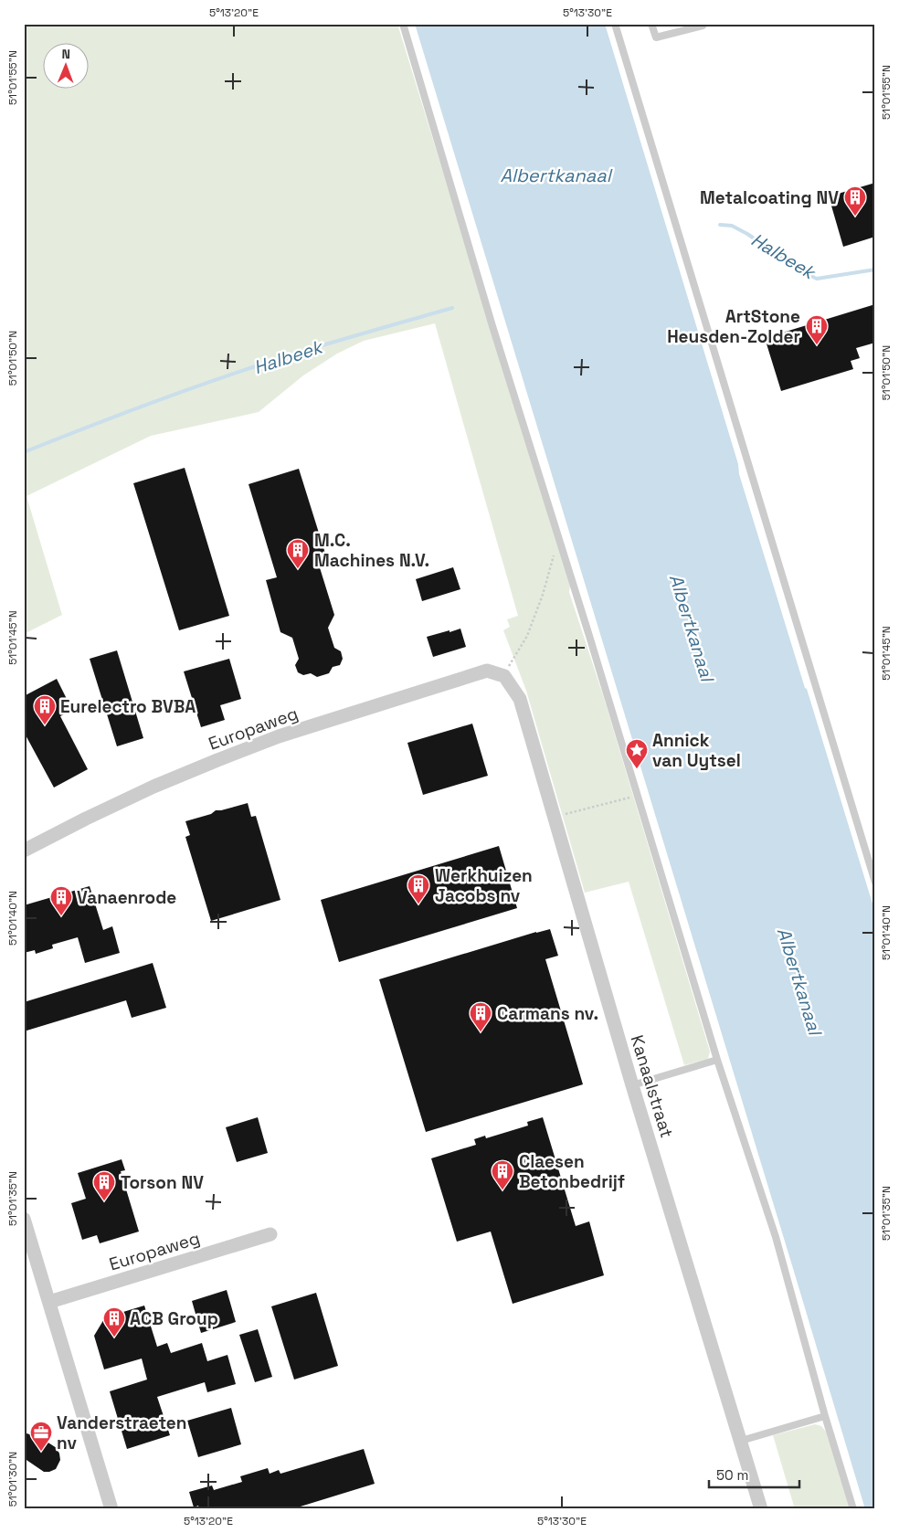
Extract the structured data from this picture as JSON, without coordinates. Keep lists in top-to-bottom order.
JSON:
{
  "streets": {
    "street": ["Europaweg", "Kanaalstraat"]
  },
  "crossings": [
    ["Europaweg", "Kanaalstraat"]
  ],
  "water": ["Albertkanaal", "Halbeek"],
  "places": {
    "building": [
      "Metalcoating NV",
      "ArtStone Heusden-Zolder",
      "M.C. Machines N.V.",
      "Eurelectro BVBA",
      "Werkhuizen Jacobs nv",
      "Vanaenrode",
      "Carmans nv.",
      "Claesen Betonbedrijf",
      "Torson NV",
      "ACB Group"
    ],
    "place": ["Annick van Uytsel"],
    "office": ["Vanderstraeten nv"]
  },
  "scale_bar": "50 m",
  "north": "top",
  "coordinates": [
    "5°13'20\"E",
    "5°13'30\"E",
    "51°01'55\"N",
    "51°01'50\"N",
    "51°01'45\"N",
    "51°01'40\"N",
    "51°01'35\"N",
    "51°01'30\"N"
  ]
}
